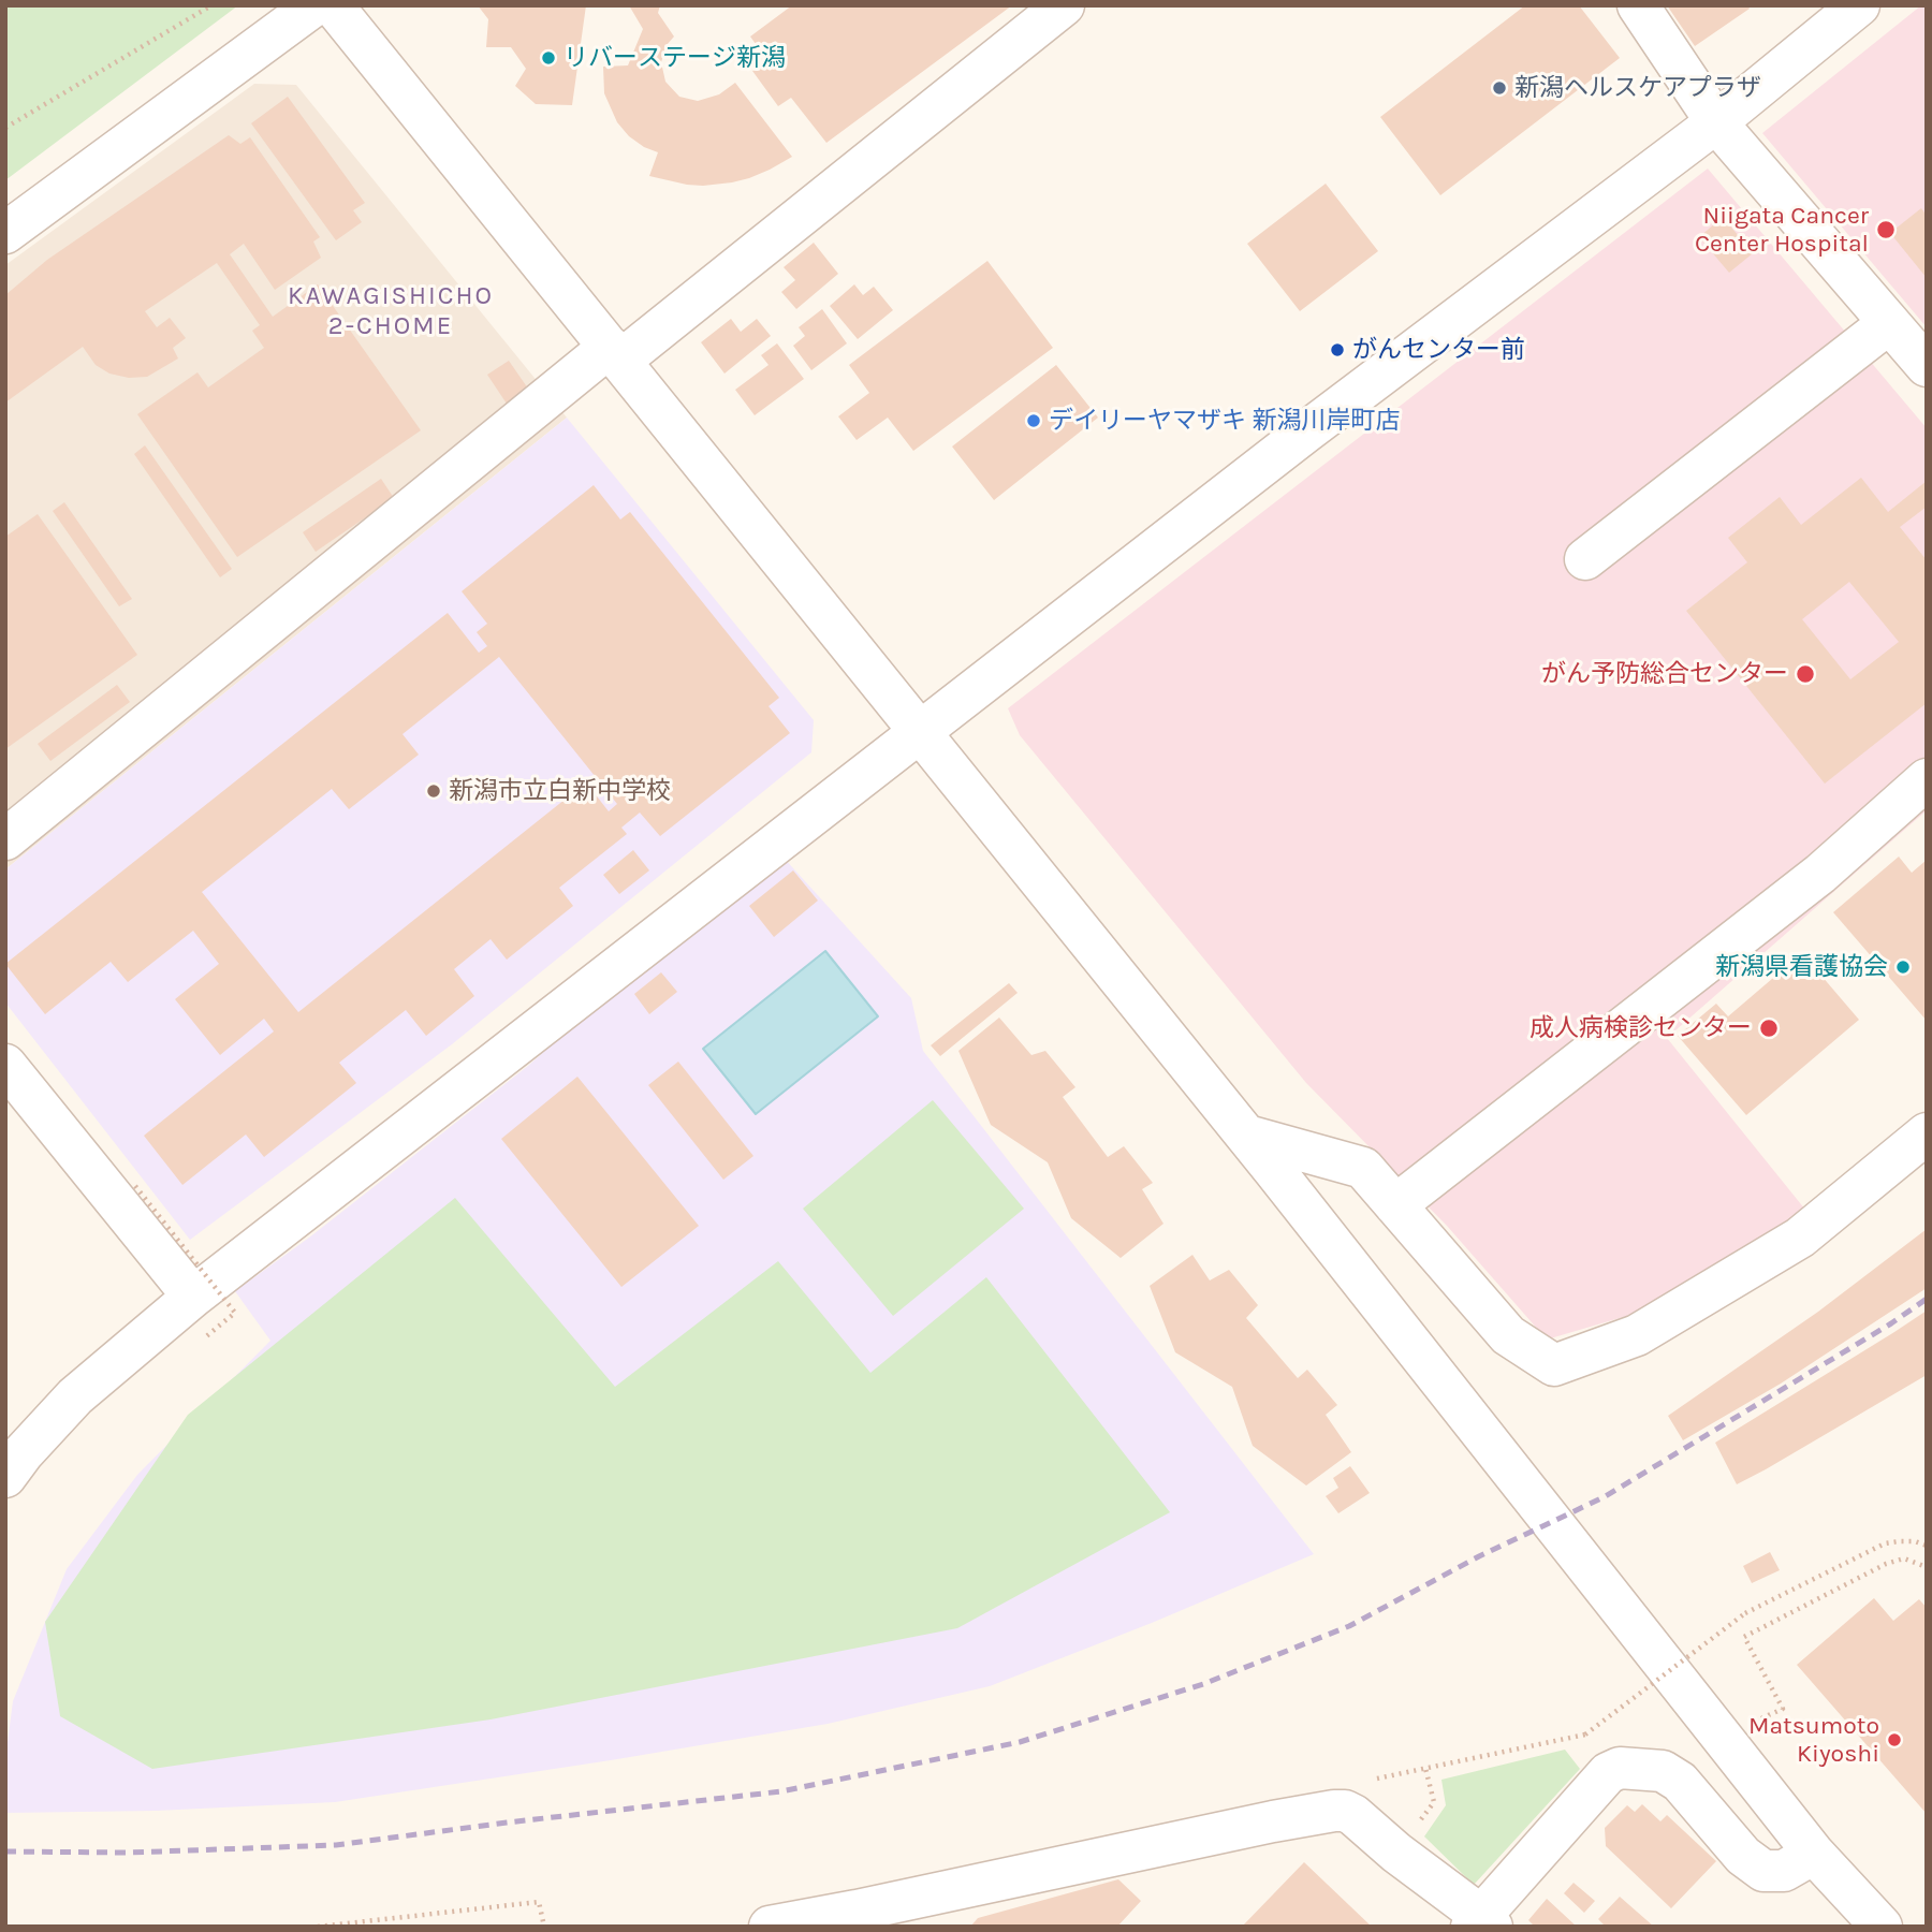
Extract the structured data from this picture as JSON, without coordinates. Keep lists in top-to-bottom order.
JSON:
{
  "districts": ["KAWAGISHICHO 2-CHOME"],
  "places": [
    "リバーステージ新潟",
    "新潟ヘルスケアプラザ",
    "Niigata Cancer Center Hospital",
    "がんセンター前",
    "デイリーヤマザキ 新潟川岸町店",
    "がん予防総合センター",
    "新潟市立白新中学校",
    "新潟県看護協会",
    "成人病検診センター",
    "Matsumoto Kiyoshi"
  ]
}
